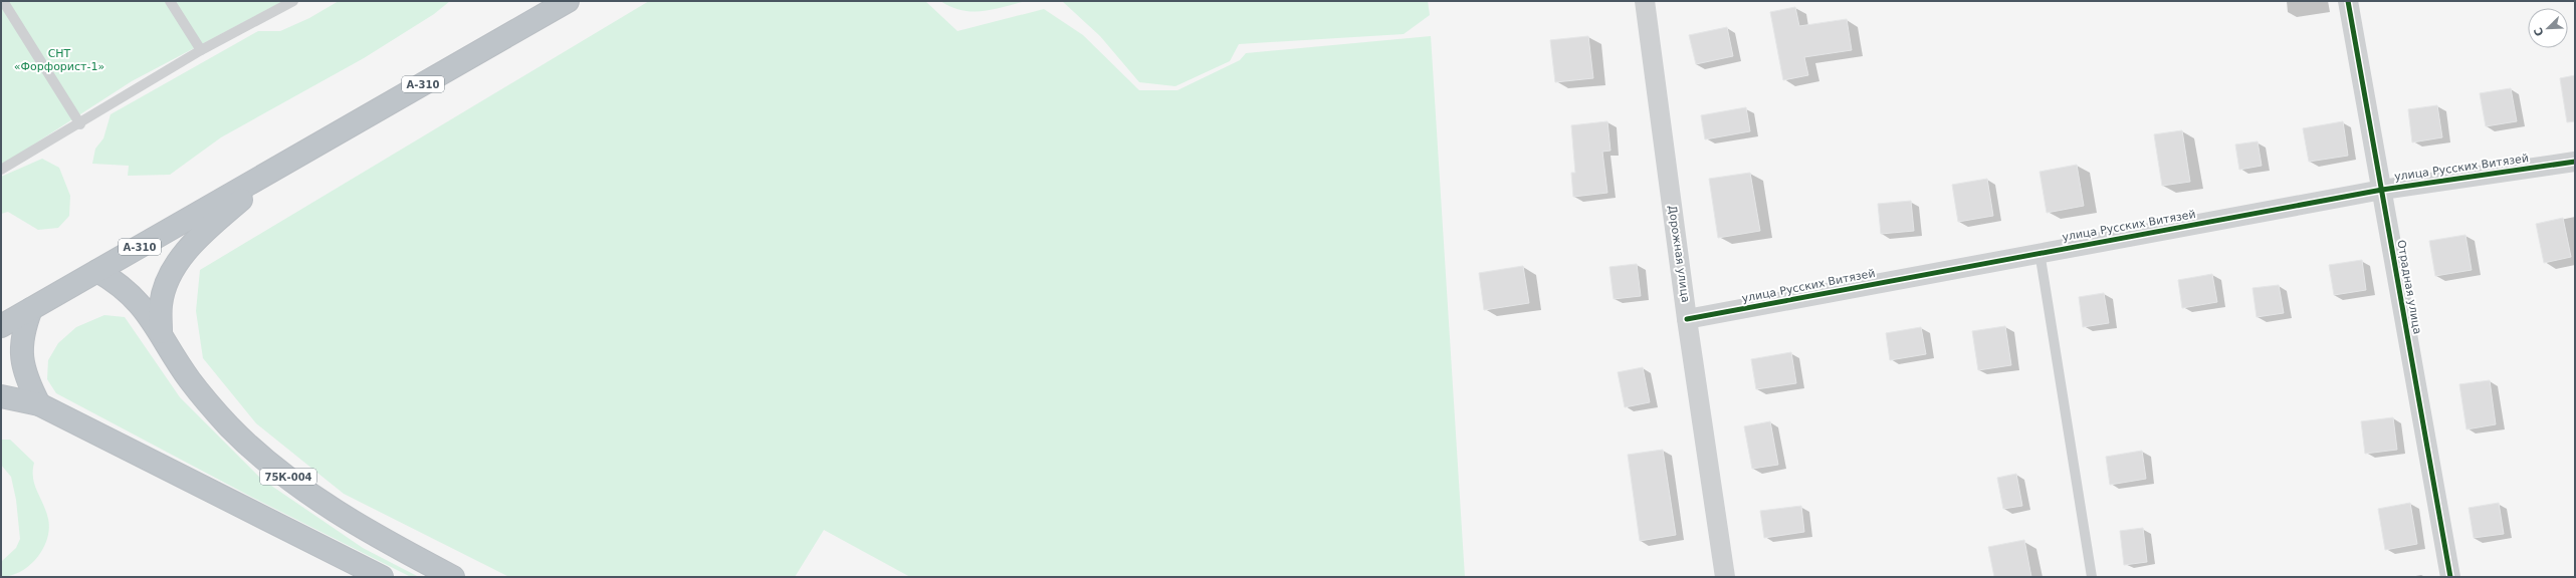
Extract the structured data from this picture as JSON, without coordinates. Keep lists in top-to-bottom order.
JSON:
{
  "streets": {
    "highway": ["А-310", "75К-004"],
    "street": ["улица Русских Витязей", "Дорожная улица", "Отрадная улица"]
  },
  "crossings": [
    ["А-310", "75К-004"],
    ["улица Русских Витязей", "Дорожная улица"],
    ["улица Русских Витязей", "Отрадная улица"]
  ],
  "parks": ["СНТ «Форфорист-1»"],
  "north": "bottom left"
}
